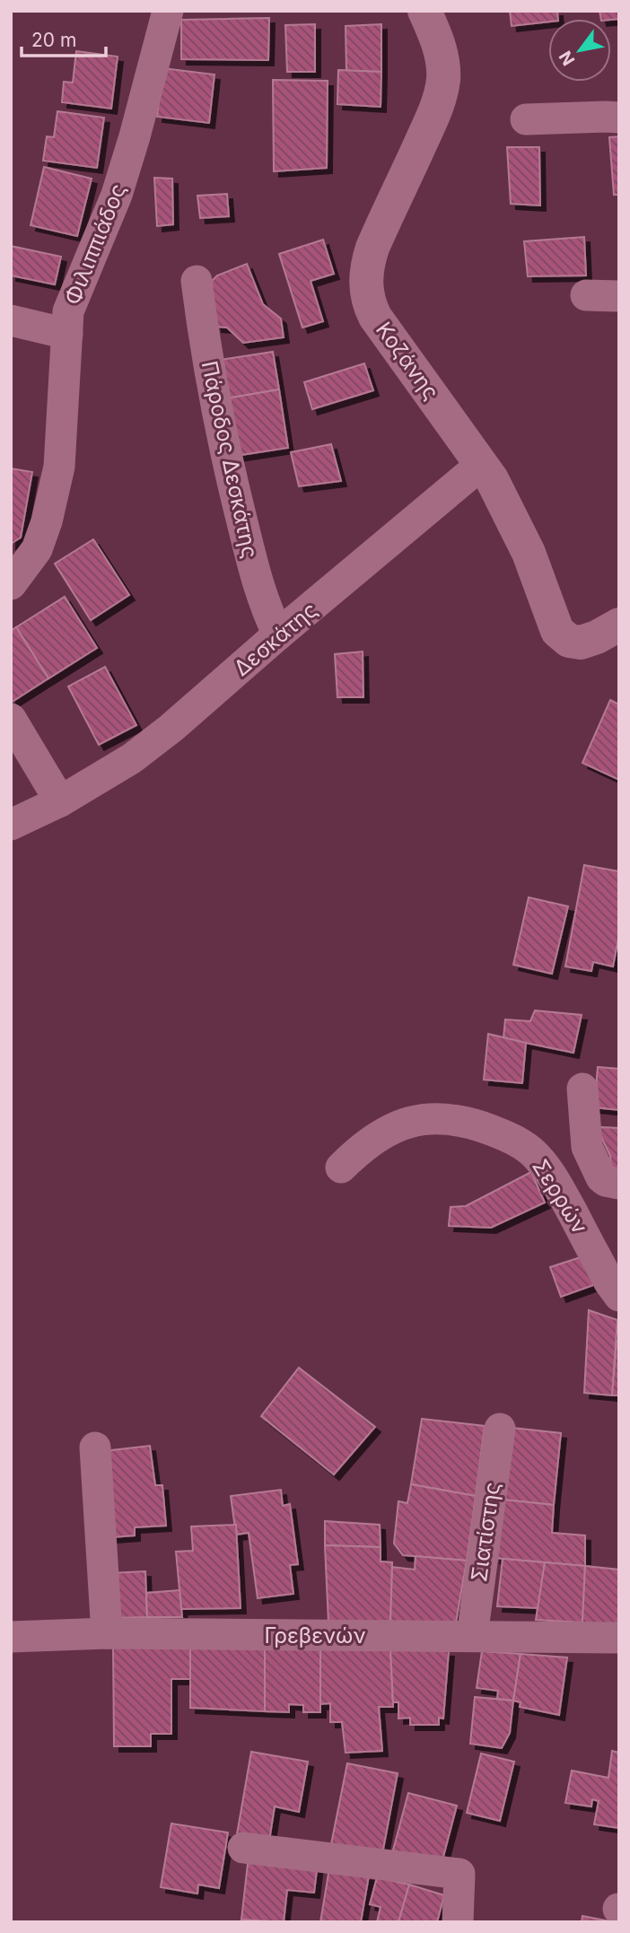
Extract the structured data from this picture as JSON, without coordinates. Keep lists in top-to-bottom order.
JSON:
{
  "streets": {
    "street": [
      "Φιλιππιάδος",
      "Κοζάνης",
      "Πάροδος Δεσκάτης",
      "Δεσκάτης",
      "Σερρών",
      "Σιατίστης",
      "Γρεβενών"
    ]
  },
  "crossings": [
    ["Κοζάνης", "Δεσκάτης"],
    ["Πάροδος Δεσκάτης", "Δεσκάτης"],
    ["Σιατίστης", "Γρεβενών"]
  ],
  "scale_bar": "20 m",
  "north": "bottom left"
}
